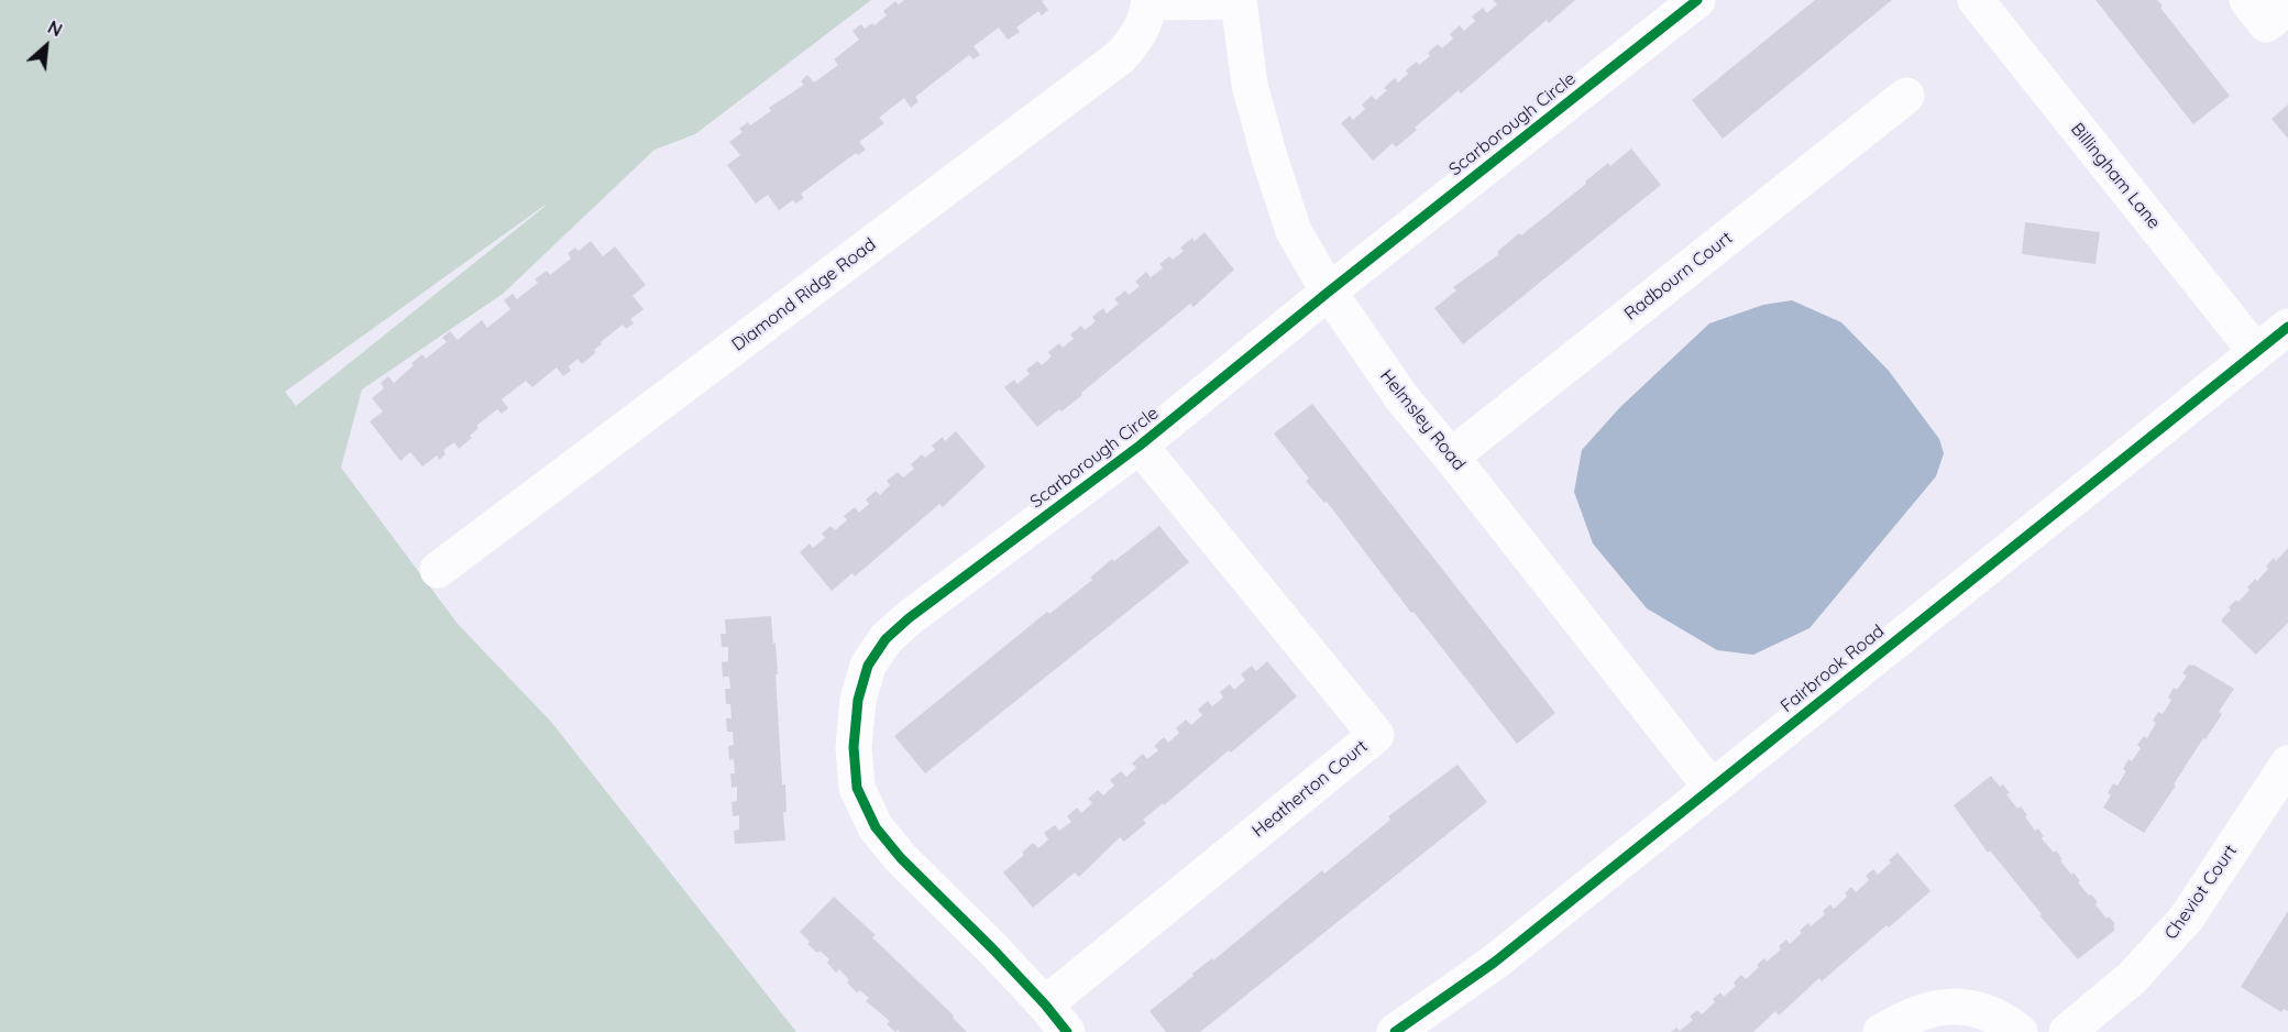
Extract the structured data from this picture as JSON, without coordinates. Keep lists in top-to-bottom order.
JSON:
{
  "streets": {
    "street": [
      "Scarborough Circle",
      "Billingham Lane",
      "Radbourn Court",
      "Diamond Ridge Road",
      "Helmsley Road",
      "Fairbrook Road",
      "Heatherton Court",
      "Cheviot Court"
    ]
  },
  "crossings": [
    ["Scarborough Circle", "Helmsley Road"],
    ["Scarborough Circle", "Heatherton Court"],
    ["Billingham Lane", "Fairbrook Road"],
    ["Radbourn Court", "Helmsley Road"],
    ["Diamond Ridge Road", "Helmsley Road"],
    ["Helmsley Road", "Fairbrook Road"]
  ],
  "north": "top right"
}
